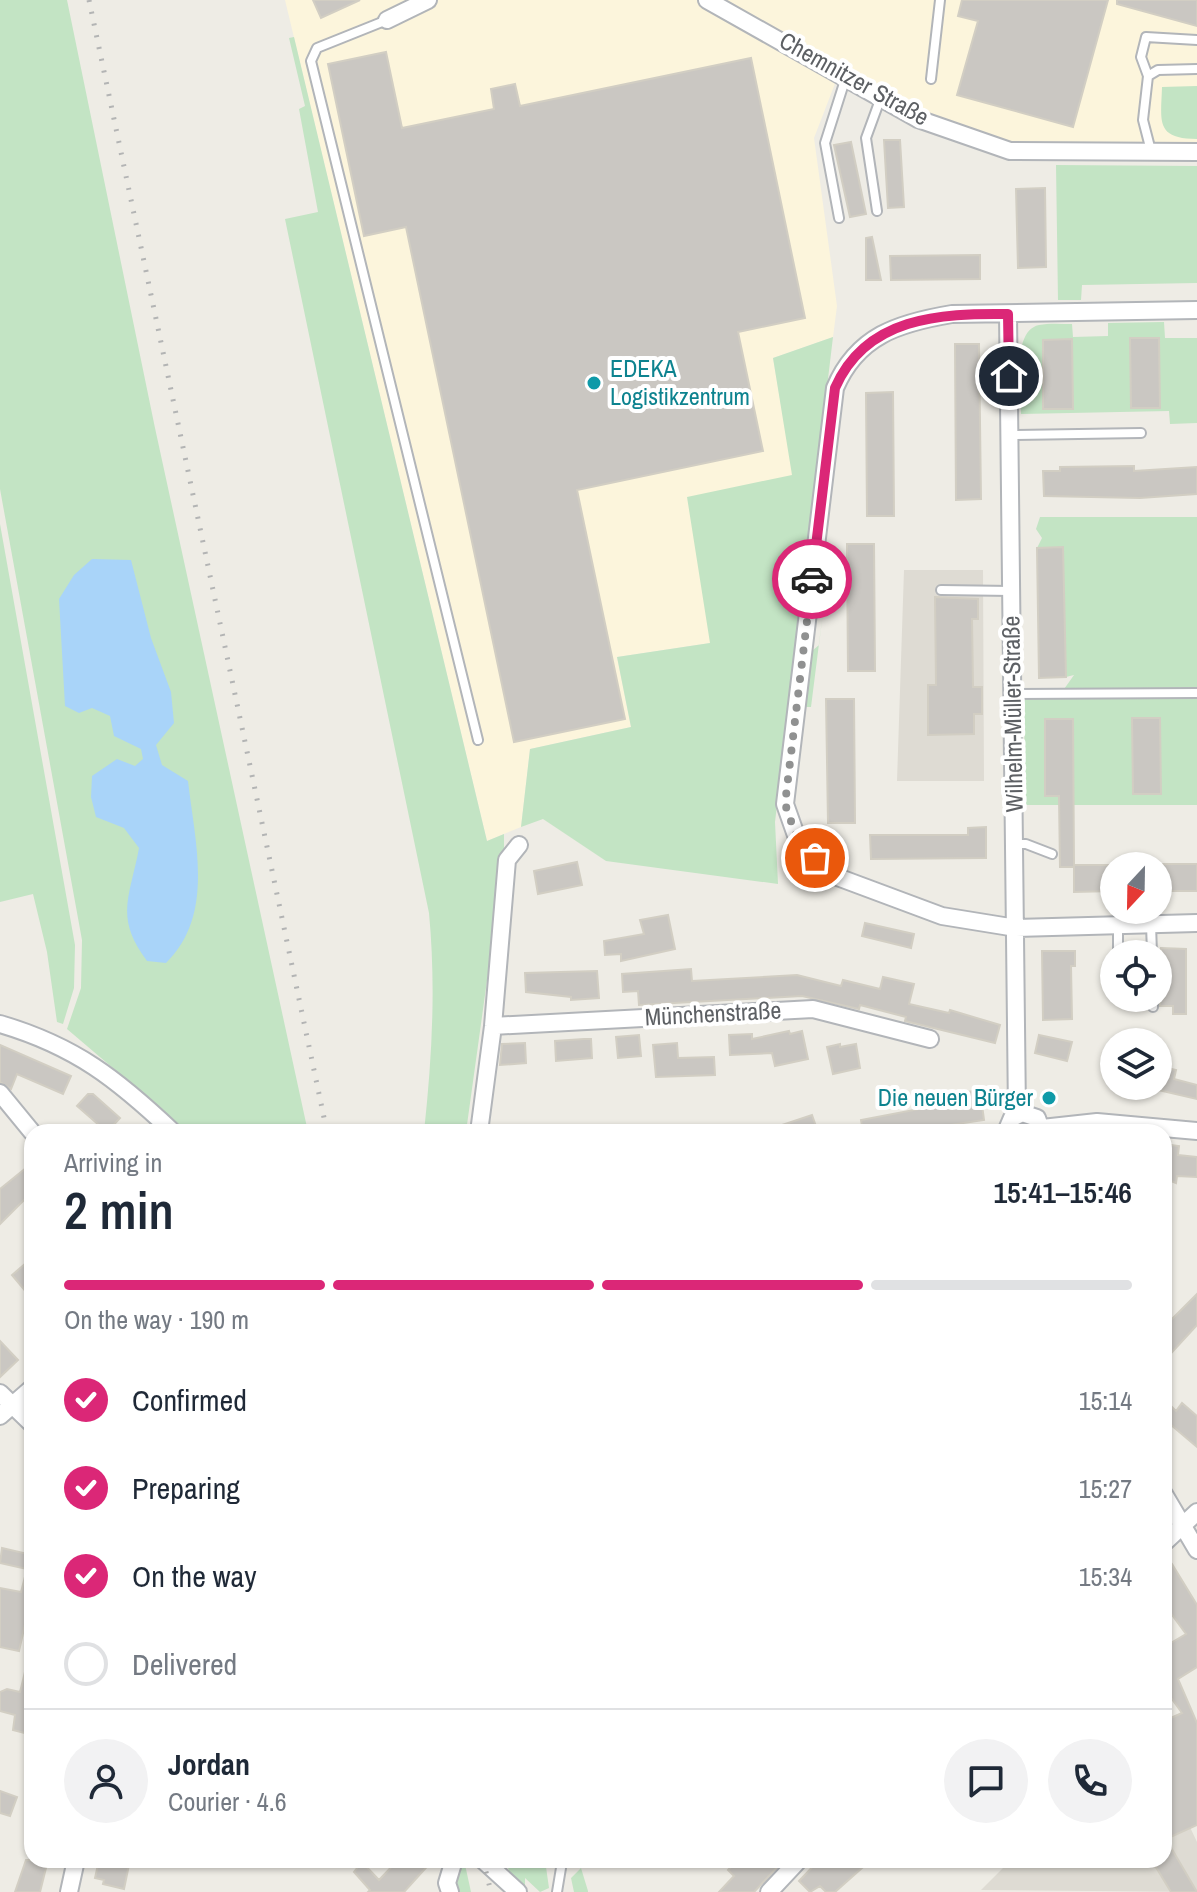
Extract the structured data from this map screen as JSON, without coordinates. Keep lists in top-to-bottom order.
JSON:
{
  "streets": {
    "street": ["Chemnitzer Straße", "Wilhelm-Müller-Straße", "Münchenstraße"]
  },
  "places": ["EDEKA Logistikzentrum", "Die neuen Bürger"],
  "north": "bottom",
  "page": {
    "heading": ["2 min", "Arriving in", "15:41–15:46"],
    "panel": ["Jordan", "Courier · 4.6"],
    "bar": "On the way · 190 m",
    "list": [
      ["Confirmed", "15:14"],
      ["Preparing", "15:27"],
      ["On the way", "15:34"],
      "Delivered"
    ]
  }
}
